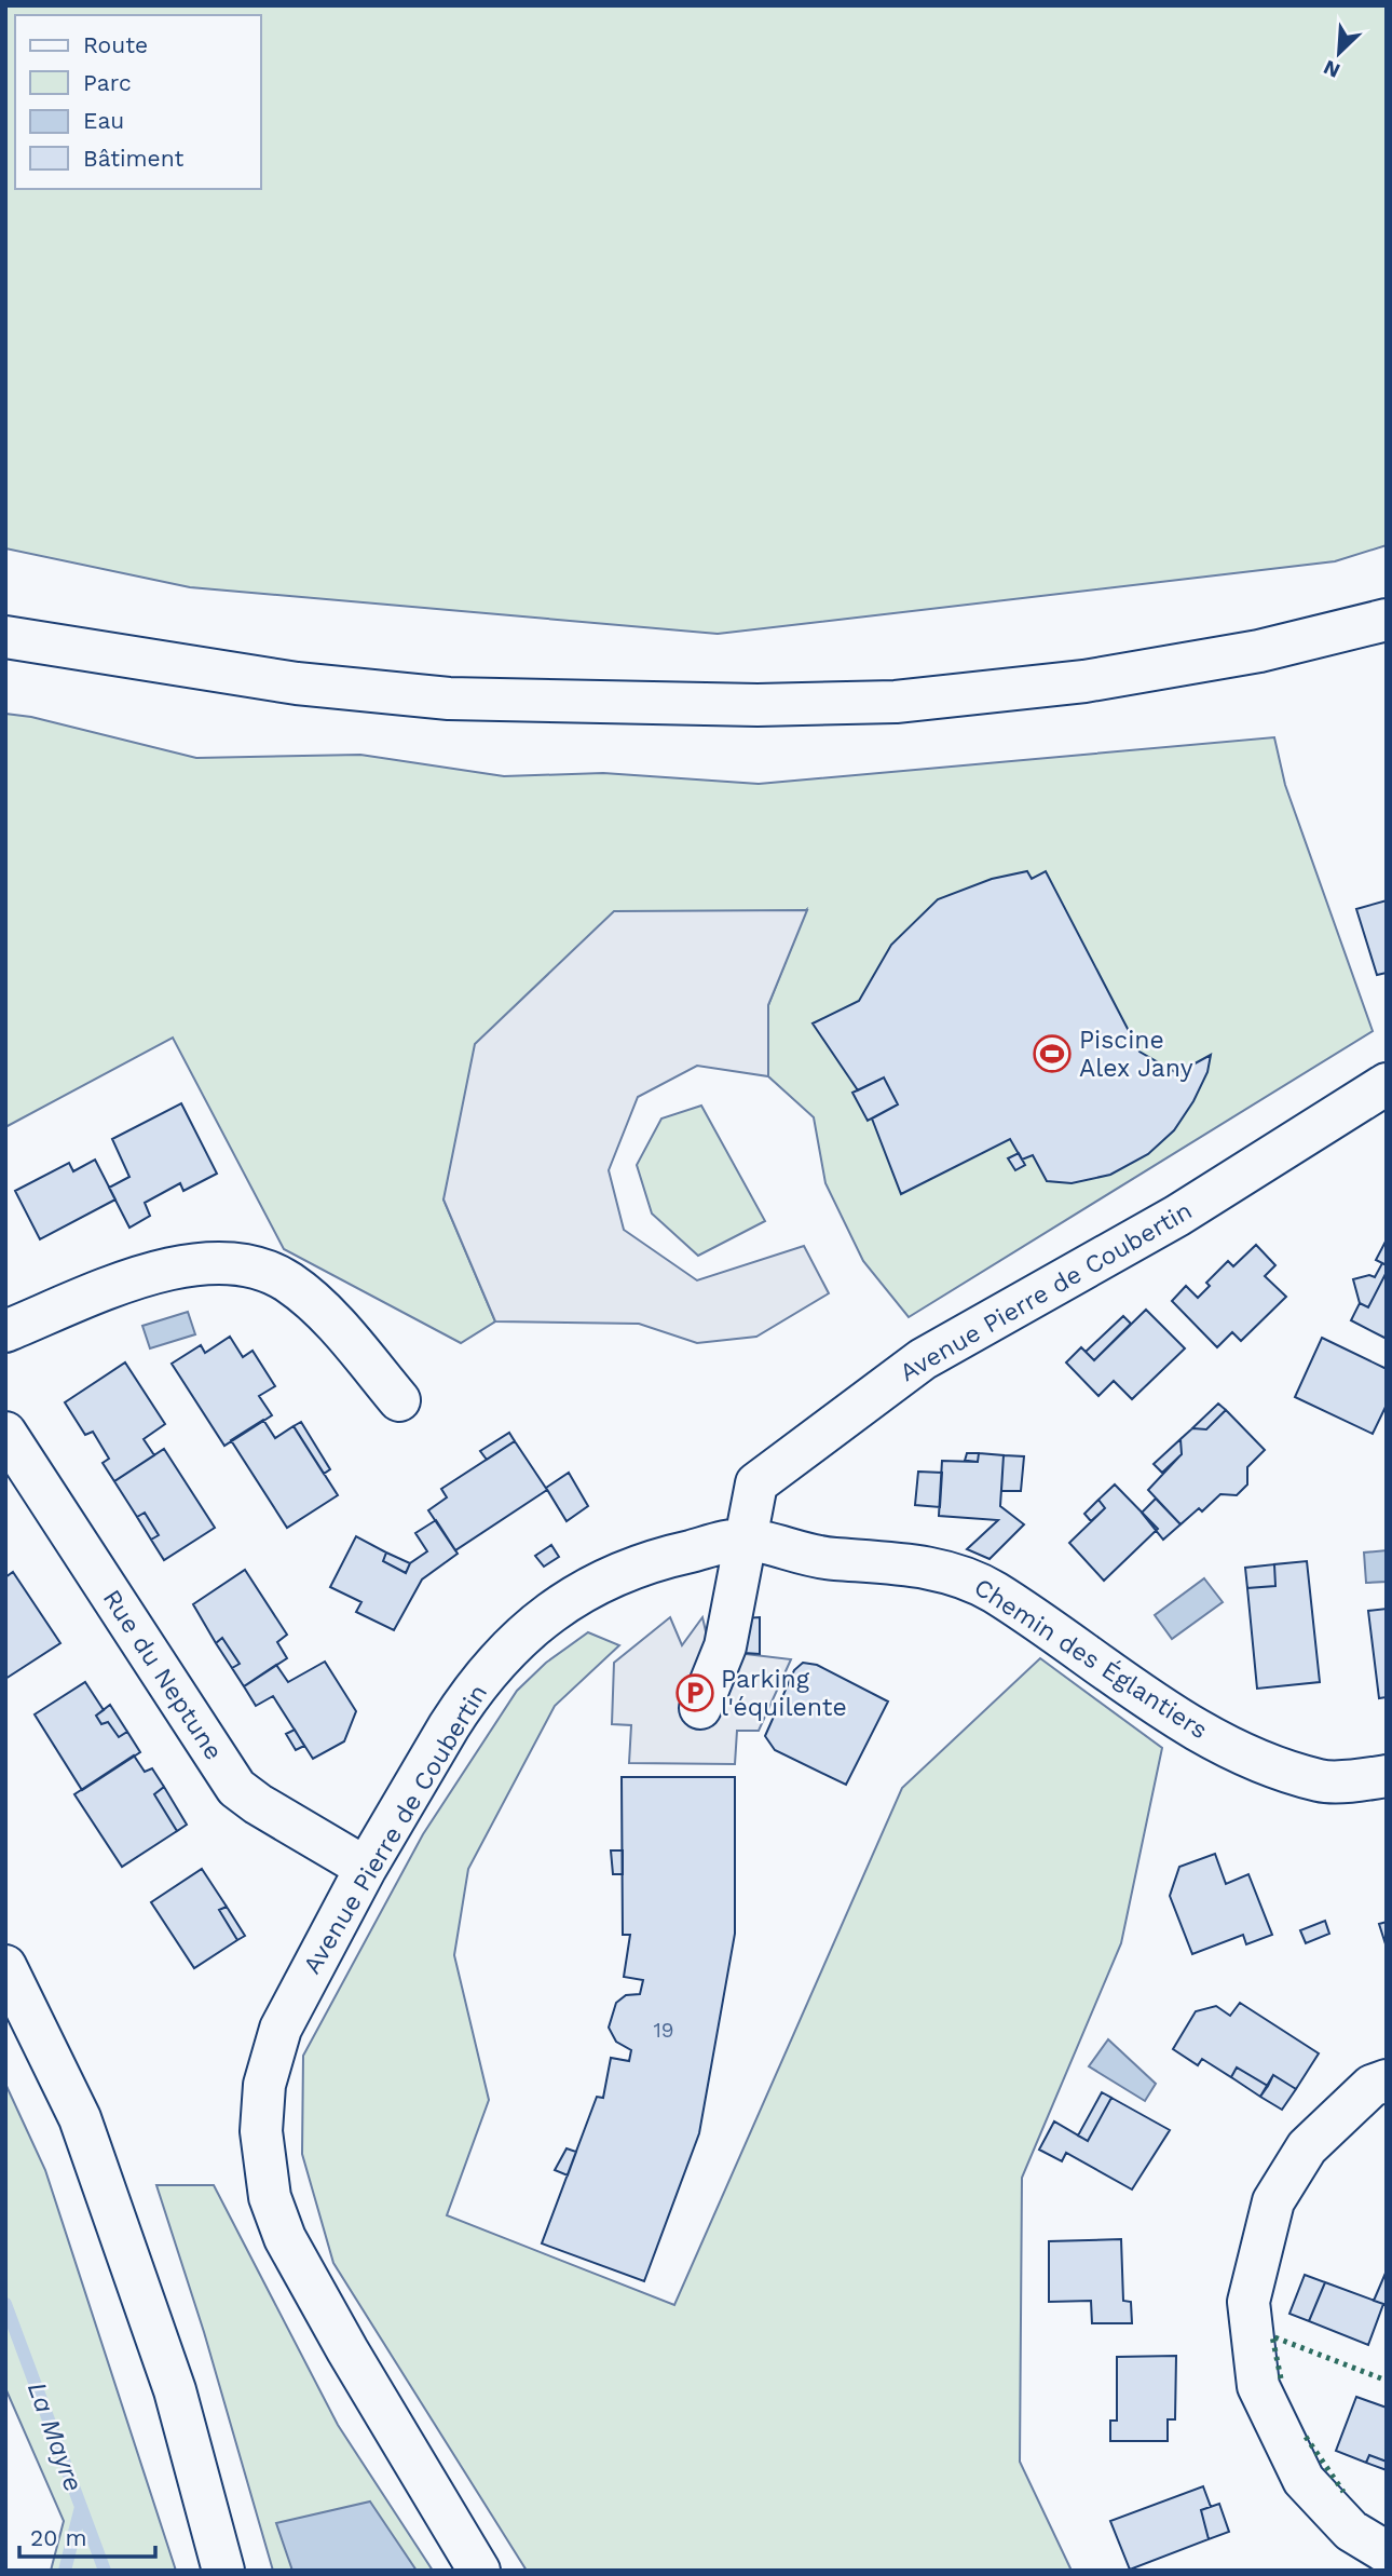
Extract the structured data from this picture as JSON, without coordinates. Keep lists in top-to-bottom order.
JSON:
{
  "streets": {
    "street": ["Avenue Pierre de Coubertin", "Chemin des Églantiers", "Rue du Neptune"]
  },
  "crossings": [
    ["Avenue Pierre de Coubertin", "Chemin des Églantiers"],
    ["Avenue Pierre de Coubertin", "Rue du Neptune"]
  ],
  "water": ["La Mayre"],
  "places": {
    "sports": ["Piscine Alex Jany"],
    "parking": ["Parking l'équilente"]
  },
  "house_numbers": ["19"],
  "legend": [
    "Route",
    "Parc",
    "Eau",
    "Bâtiment"
  ],
  "scale_bar": "20 m",
  "north": "bottom left"
}
